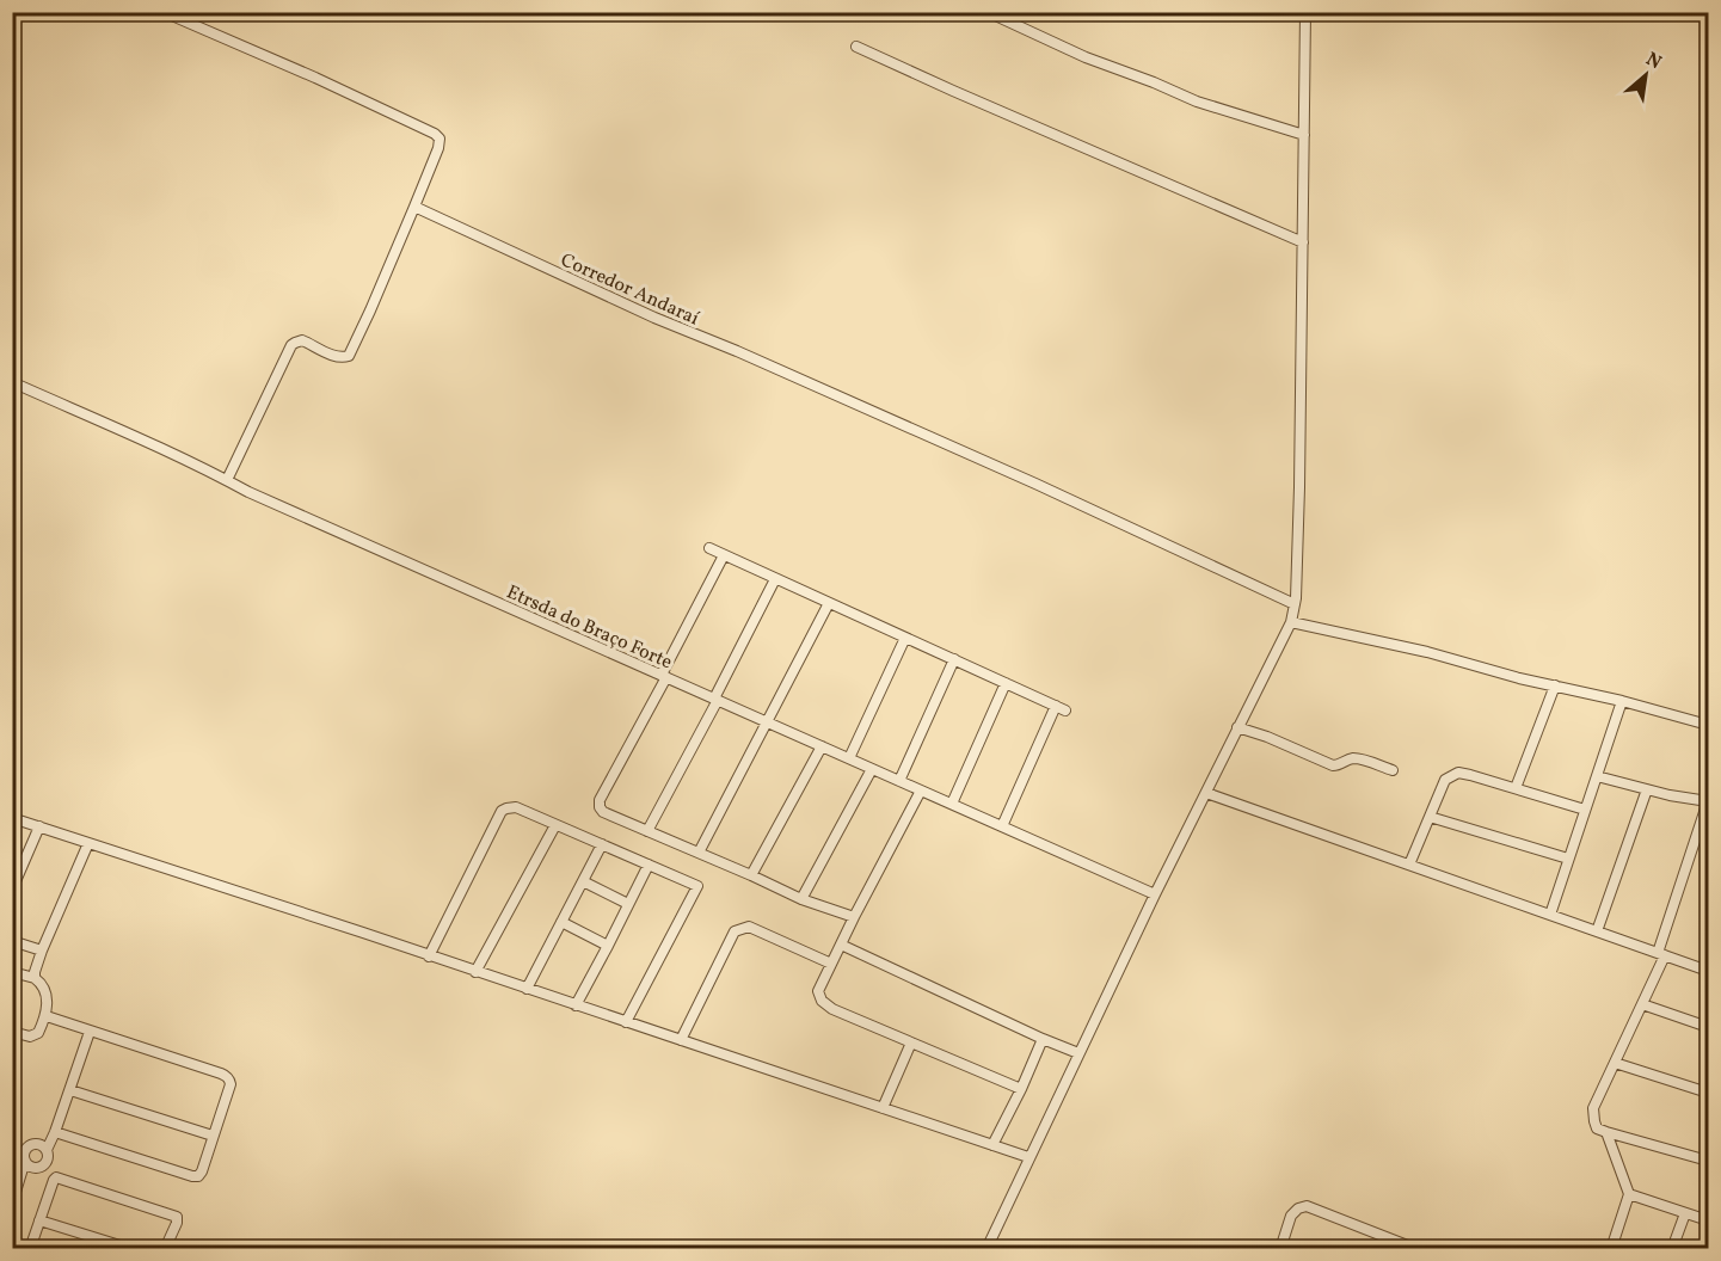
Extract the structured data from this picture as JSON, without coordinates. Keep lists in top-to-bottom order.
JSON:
{
  "streets": {
    "street": ["Corredor Andaraí", "Etrsda do Braço Forte"]
  },
  "north": "top right"
}
